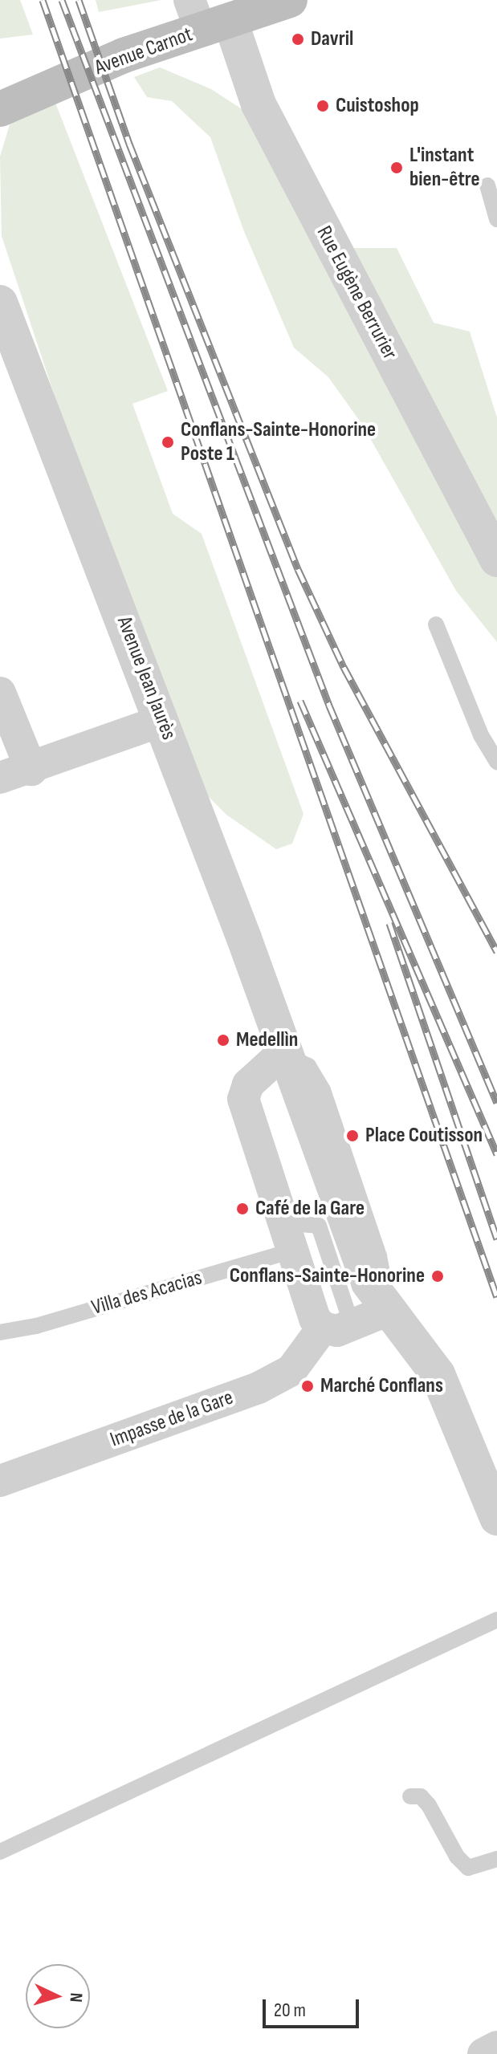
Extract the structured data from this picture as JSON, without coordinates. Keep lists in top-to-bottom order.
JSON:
{
  "streets": {
    "main road": ["Avenue Carnot"],
    "street": ["Rue Eugène Berrurier", "Avenue Jean Jaurès", "Impasse de la Gare"],
    "lane": ["Villa des Acacias"]
  },
  "crossings": [
    ["Avenue Carnot", "Rue Eugène Berrurier"]
  ],
  "places": [
    "Davril",
    "Cuistoshop",
    "L'instant bien-être",
    "Conflans-Sainte-Honorine Poste 1",
    "Medellìn",
    "Place Coutisson",
    "Café de la Gare",
    "Conflans-Sainte-Honorine",
    "Marché Conflans"
  ],
  "scale_bar": "20 m",
  "north": "right"
}
